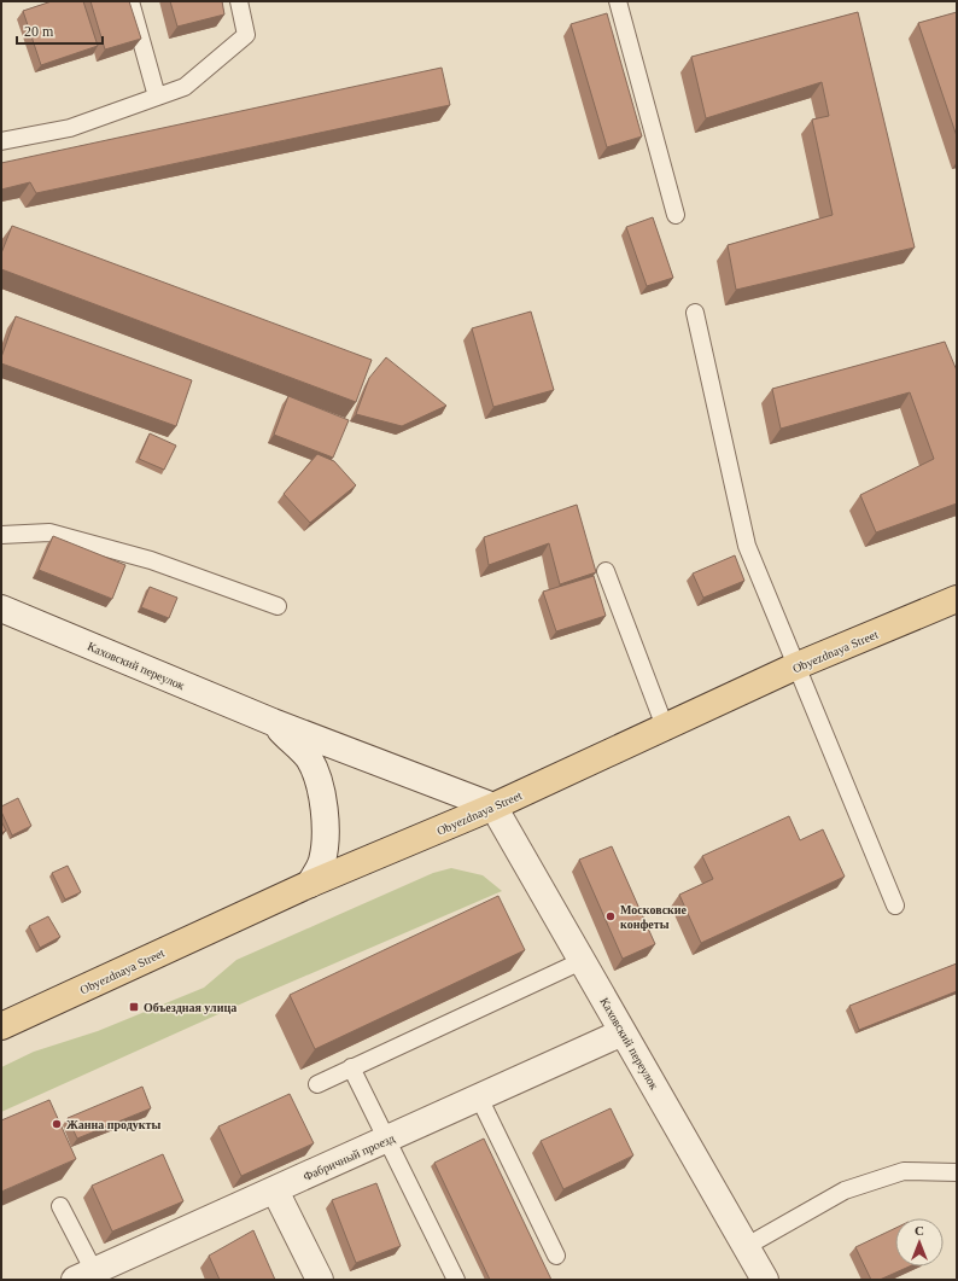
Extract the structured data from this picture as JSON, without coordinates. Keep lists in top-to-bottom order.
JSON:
{
  "streets": {
    "main road": ["Obyezdnaya Street"],
    "street": ["Каховский переулок", "Фабричный проезд"]
  },
  "crossings": [
    ["Obyezdnaya Street", "Каховский переулок"],
    ["Каховский переулок", "Фабричный проезд"]
  ],
  "places": {
    "other": ["Московские конфеты", "Жанна продукты"],
    "transit": ["Объездная улица"]
  },
  "scale_bar": "20 m",
  "north": "top"
}
